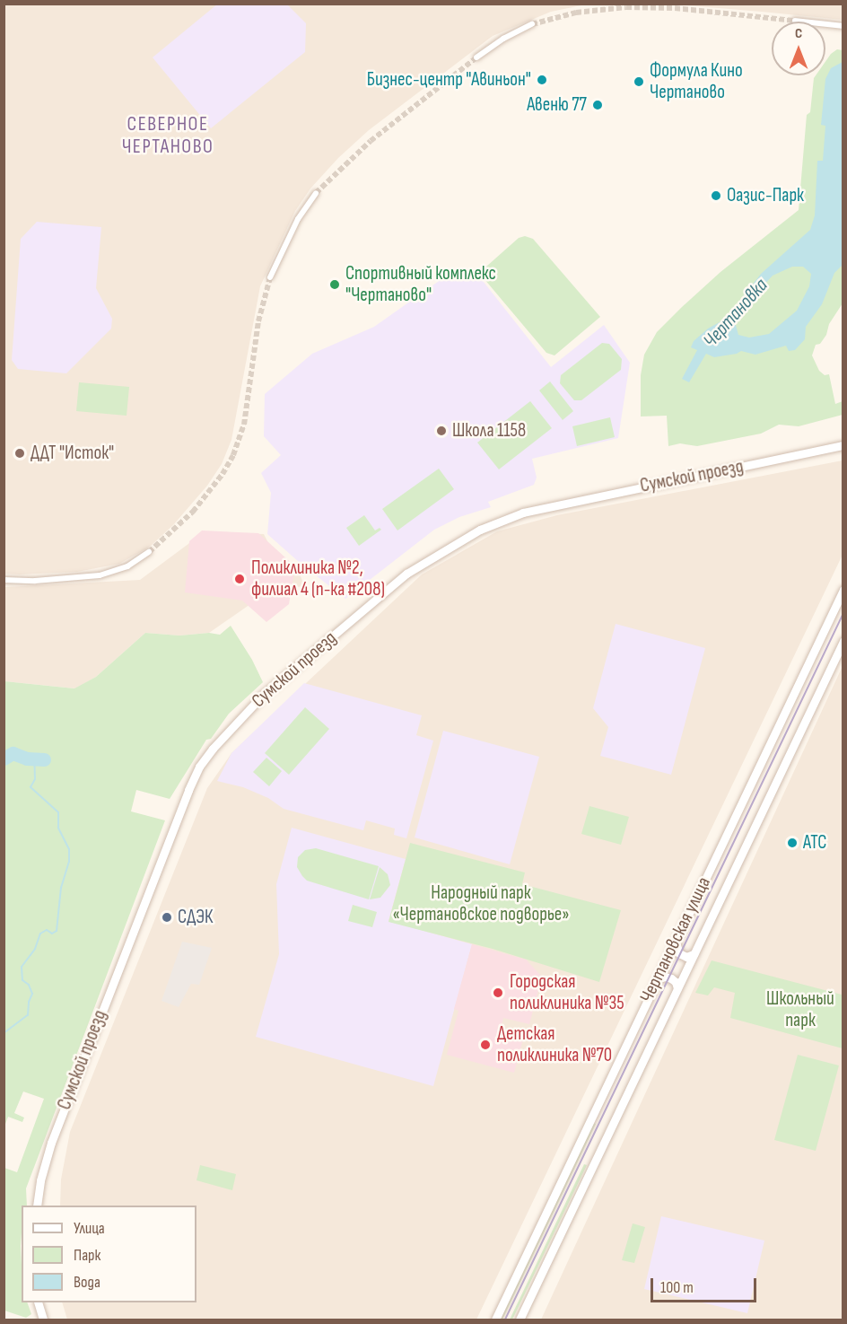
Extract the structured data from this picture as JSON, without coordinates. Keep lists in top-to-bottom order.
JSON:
{
  "streets": {
    "main road": ["Сумской проезд", "Чертановская улица"]
  },
  "districts": ["СЕВЕРНОЕ ЧЕРТАНОВО"],
  "water": ["Чертановка"],
  "parks": ["Народный парк «Чертановское подворье»", "Школьный парк"],
  "places": [
    "Бизнес-центр \"Авиньон\"",
    "Формула Кино Чертаново",
    "Авеню 77",
    "Оазис-Парк",
    "Спортивный комплекс \"Чертаново\"",
    "Школа 1158",
    "ДДТ \"Исток\"",
    "Поликлиника №2, филиал 4 (п-ка #208)",
    "АТС",
    "СДЭК",
    "Городская поликлиника №35",
    "Детская поликлиника №70"
  ],
  "legend": ["Улица", "Парк", "Вода"],
  "scale_bar": "100 m",
  "north": "top"
}
